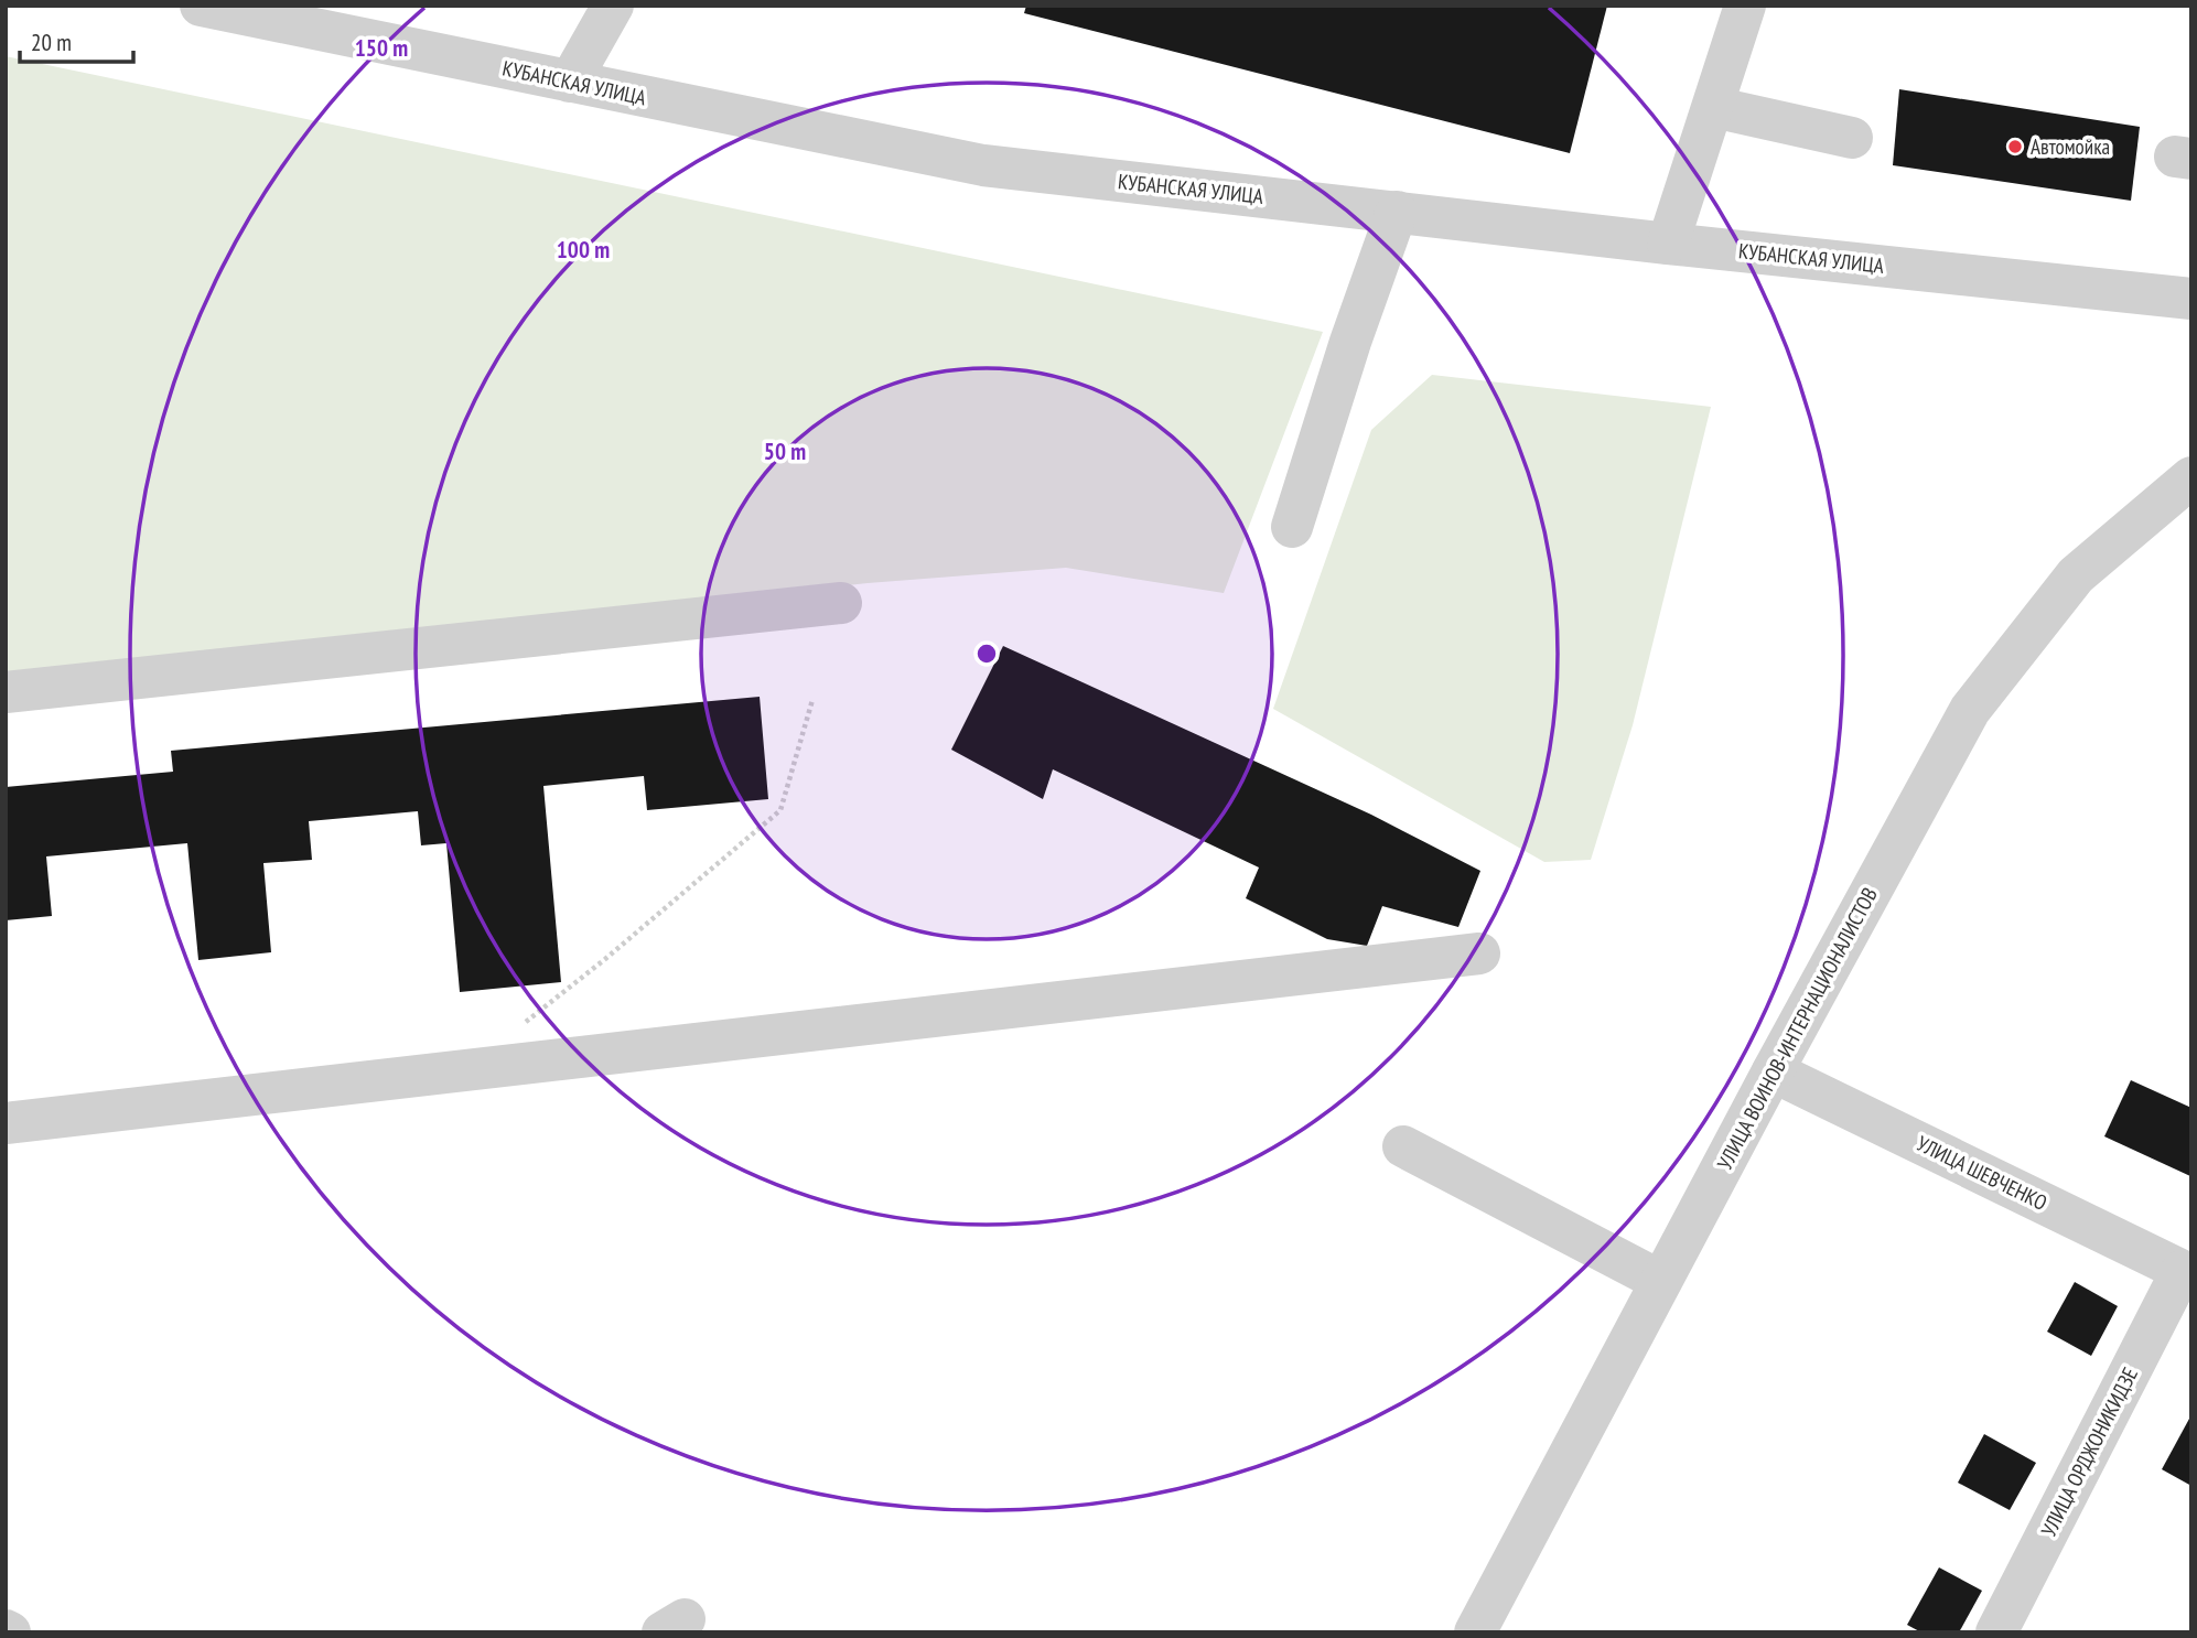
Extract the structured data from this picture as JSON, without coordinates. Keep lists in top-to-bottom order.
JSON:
{
  "streets": {
    "street": [
      "КУБАНСКАЯ УЛИЦА",
      "УЛИЦА ВОИНОВ-ИНТЕРНАЦИОНАЛИСТОВ",
      "УЛИЦА ШЕВЧЕНКО",
      "УЛИЦА ОРДЖОНИКИДЗЕ"
    ]
  },
  "crossings": [
    ["УЛИЦА ВОИНОВ-ИНТЕРНАЦИОНАЛИСТОВ", "УЛИЦА ШЕВЧЕНКО"],
    ["УЛИЦА ШЕВЧЕНКО", "УЛИЦА ОРДЖОНИКИДЗЕ"]
  ],
  "places": ["Автомойка"],
  "scale_bar": "20 m",
  "rings": ["150 m", "100 m", "50 m"]
}
